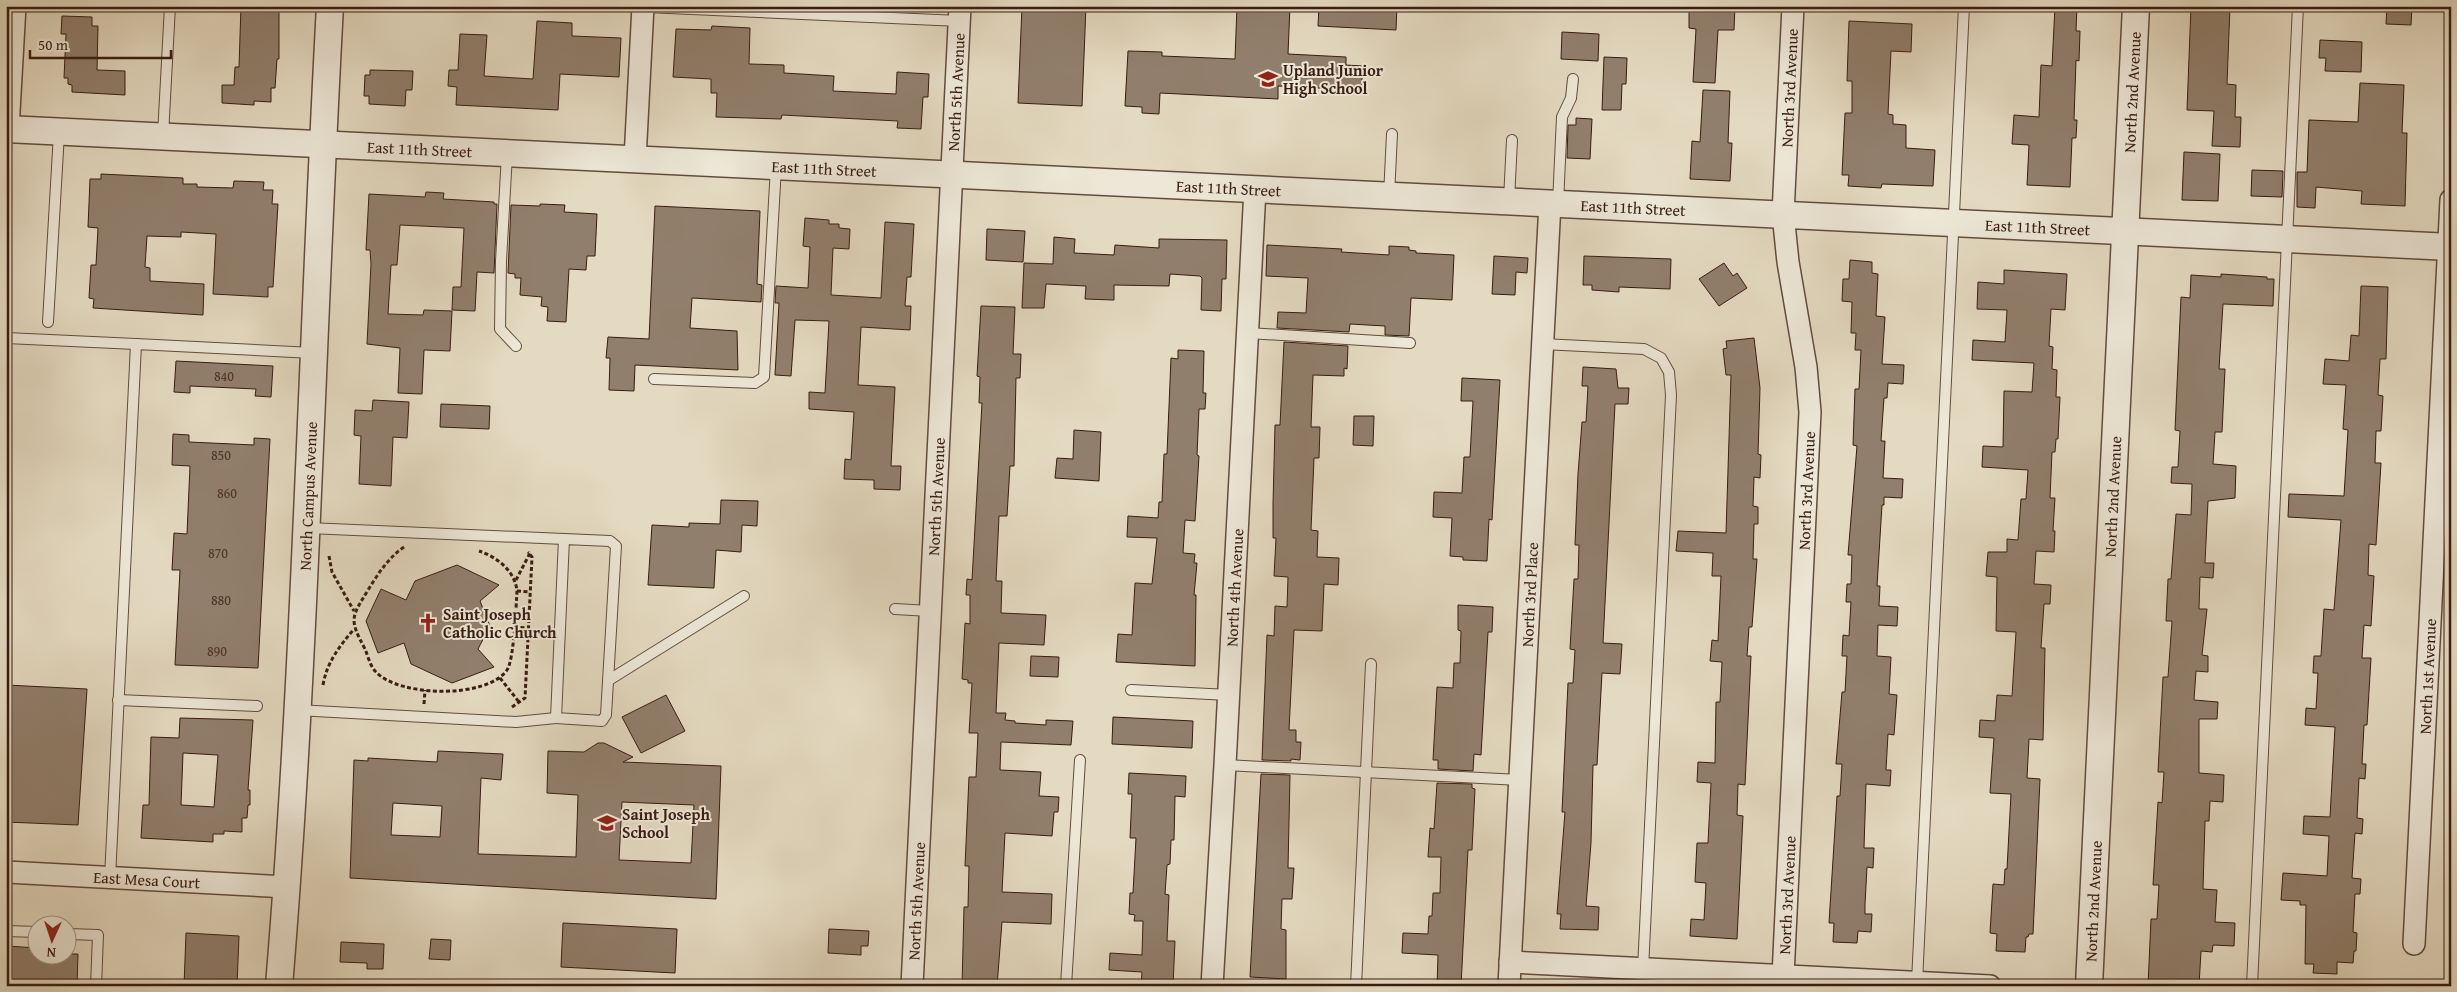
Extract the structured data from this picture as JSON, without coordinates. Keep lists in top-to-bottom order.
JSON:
{
  "streets": {
    "street": [
      "North 3rd Avenue",
      "North 5th Avenue",
      "North 2nd Avenue",
      "East 11th Street",
      "North Campus Avenue",
      "North 4th Avenue",
      "North 3rd Place",
      "North 1st Avenue",
      "East Mesa Court"
    ]
  },
  "crossings": [
    ["North 3rd Avenue", "East 11th Street"],
    ["North 5th Avenue", "East 11th Street"],
    ["North 2nd Avenue", "East 11th Street"],
    ["East 11th Street", "North Campus Avenue"],
    ["East 11th Street", "North 4th Avenue"],
    ["East 11th Street", "North 3rd Place"],
    ["East 11th Street", "North 1st Avenue"],
    ["North Campus Avenue", "East Mesa Court"]
  ],
  "places": {
    "school or university": ["Upland Junior High School", "Saint Joseph School"],
    "church": ["Saint Joseph Catholic Church"]
  },
  "house_numbers": [
    "840",
    "850",
    "860",
    "870",
    "880",
    "890"
  ],
  "scale_bar": "50 m",
  "north": "bottom"
}
